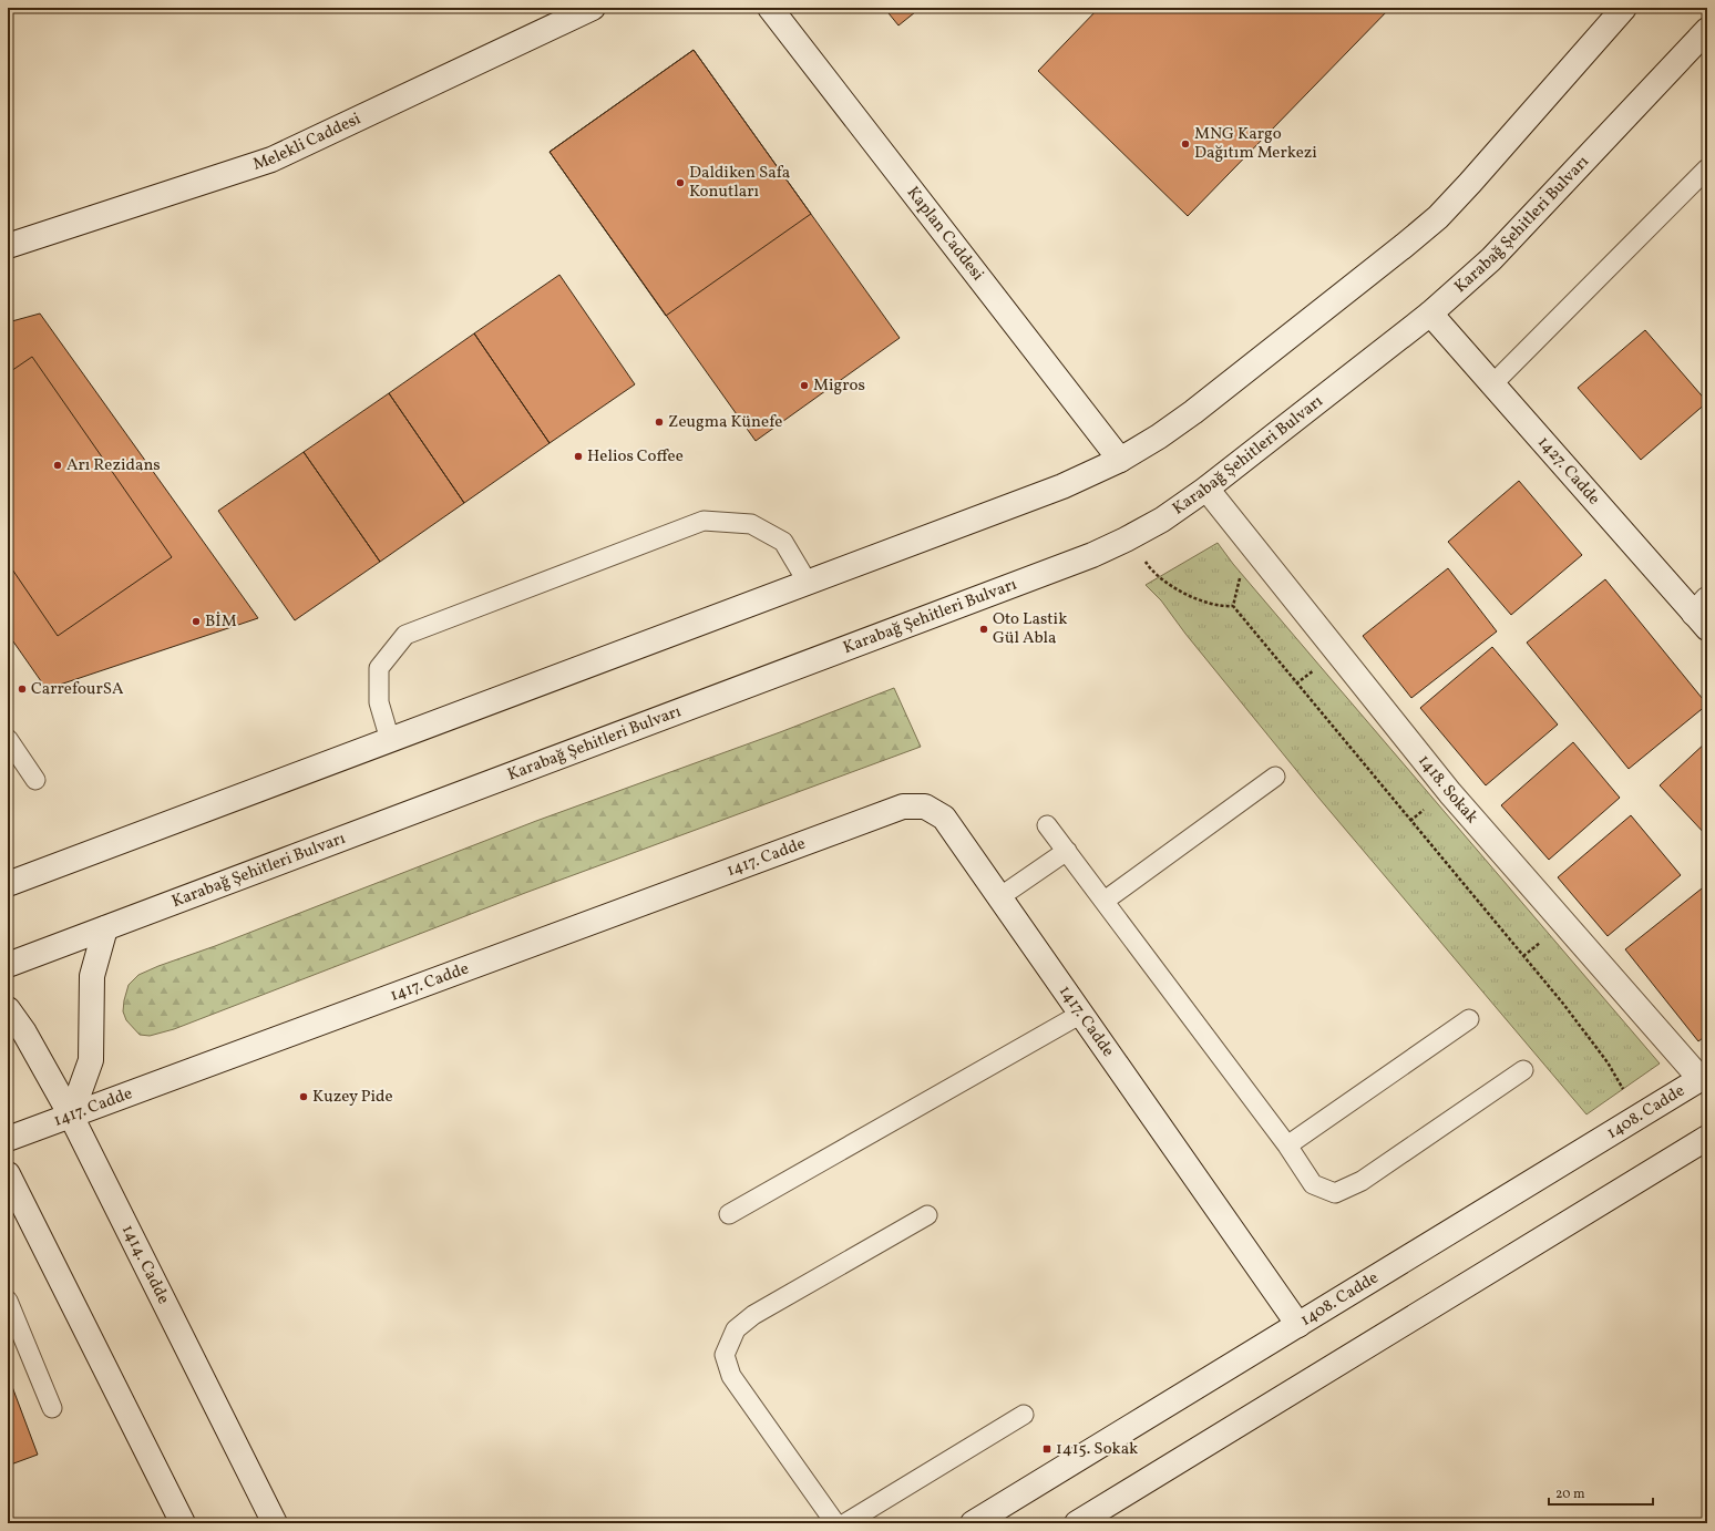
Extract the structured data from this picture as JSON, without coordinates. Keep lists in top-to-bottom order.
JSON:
{
  "streets": {
    "main road": [
      "Melekli Caddesi",
      "Karabağ Şehitleri Bulvarı",
      "Kaplan Caddesi",
      "1427. Cadde",
      "1418. Sokak",
      "1417. Cadde",
      "1408. Cadde",
      "1414. Cadde"
    ]
  },
  "crossings": [
    ["Karabağ Şehitleri Bulvarı", "1427. Cadde"],
    ["Karabağ Şehitleri Bulvarı", "1418. Sokak"],
    ["1418. Sokak", "1408. Cadde"],
    ["1417. Cadde", "1408. Cadde"],
    ["1417. Cadde", "1414. Cadde"]
  ],
  "places": {
    "other": [
      "MNG Kargo Dağıtım Merkezi",
      "Daldiken Safa Konutları",
      "Migros",
      "Zeugma Künefe",
      "Helios Coffee",
      "Arı Rezidans",
      "BİM",
      "Oto Lastik Gül Abla",
      "CarrefourSA",
      "Kuzey Pide"
    ],
    "transit": ["1415. Sokak"]
  },
  "scale_bar": "20 m"
}
